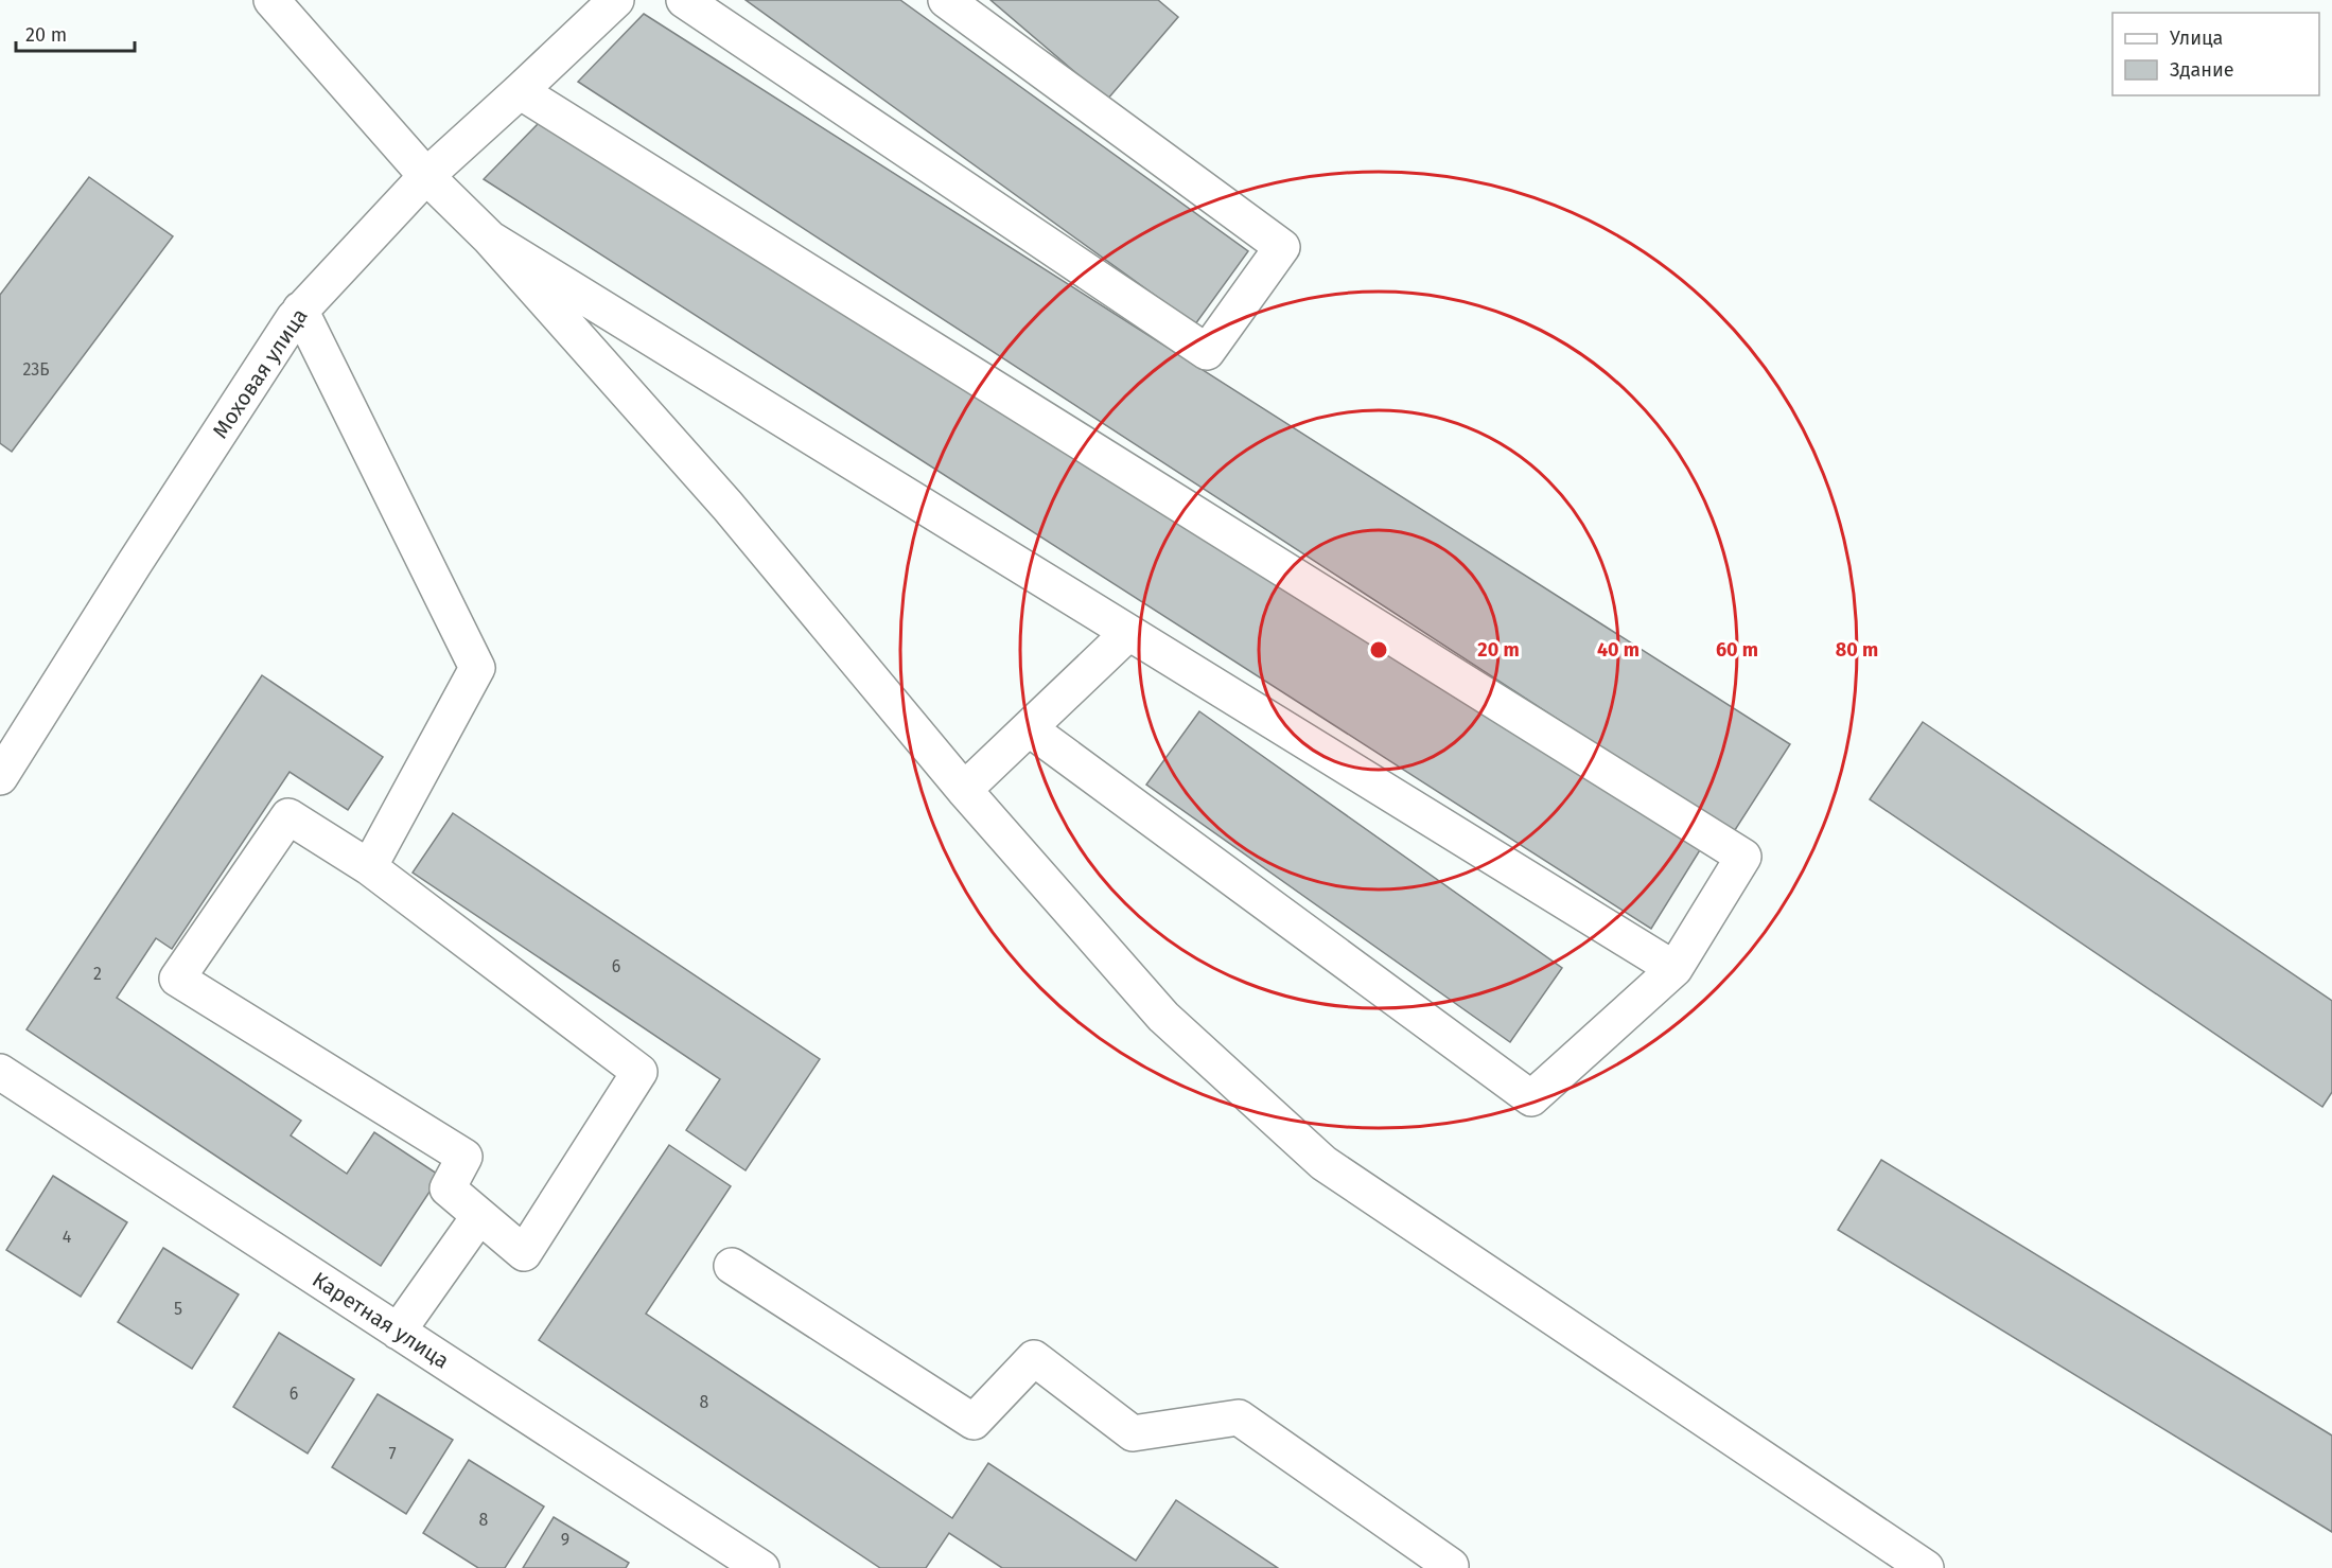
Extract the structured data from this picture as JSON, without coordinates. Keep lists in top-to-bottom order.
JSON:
{
  "streets": {
    "street": ["Моховая улица", "Каретная улица"]
  },
  "house_numbers": [
    "23Б",
    "6",
    "2",
    "4",
    "5",
    "6",
    "8",
    "7",
    "8",
    "9"
  ],
  "legend": ["Улица", "Здание"],
  "scale_bar": "20 m",
  "rings": [
    "20 m",
    "40 m",
    "60 m",
    "80 m"
  ]
}
